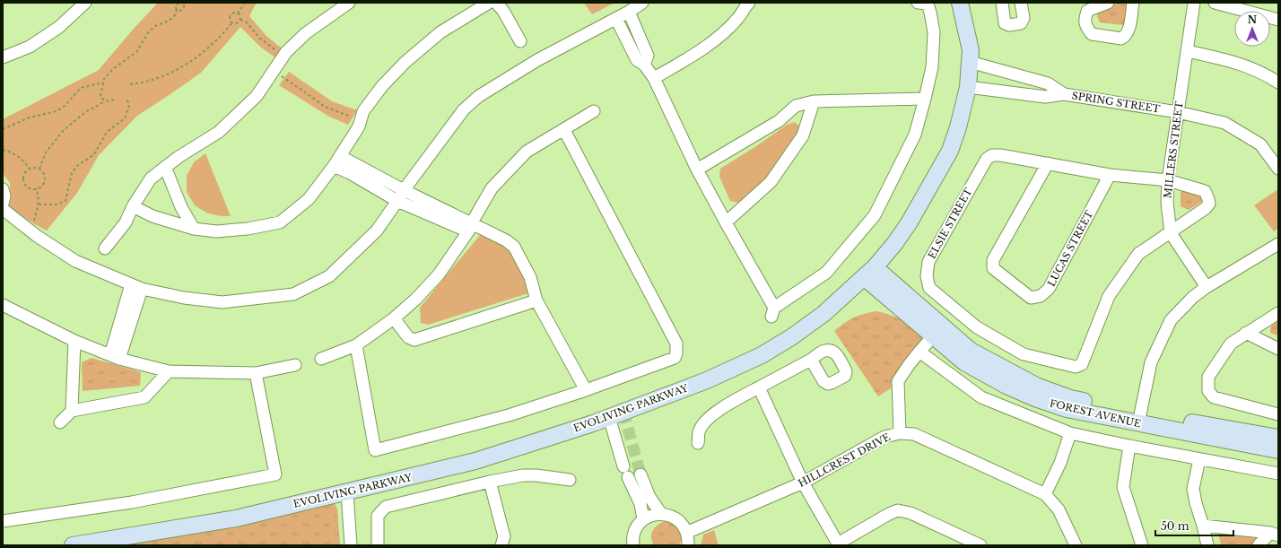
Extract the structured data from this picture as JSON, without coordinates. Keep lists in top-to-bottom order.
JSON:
{
  "streets": {
    "street": [
      "SPRING STREET",
      "MILLERS STREET",
      "ELSIE STREET",
      "LUCAS STREET",
      "EVOLIVING PARKWAY",
      "FOREST AVENUE",
      "HILLCREST DRIVE"
    ]
  },
  "crossings": [
    ["SPRING STREET", "MILLERS STREET"],
    ["SPRING STREET", "EVOLIVING PARKWAY"],
    ["MILLERS STREET", "ELSIE STREET"],
    ["ELSIE STREET", "LUCAS STREET"],
    ["EVOLIVING PARKWAY", "FOREST AVENUE"]
  ],
  "scale_bar": "50 m",
  "north": "top"
}
